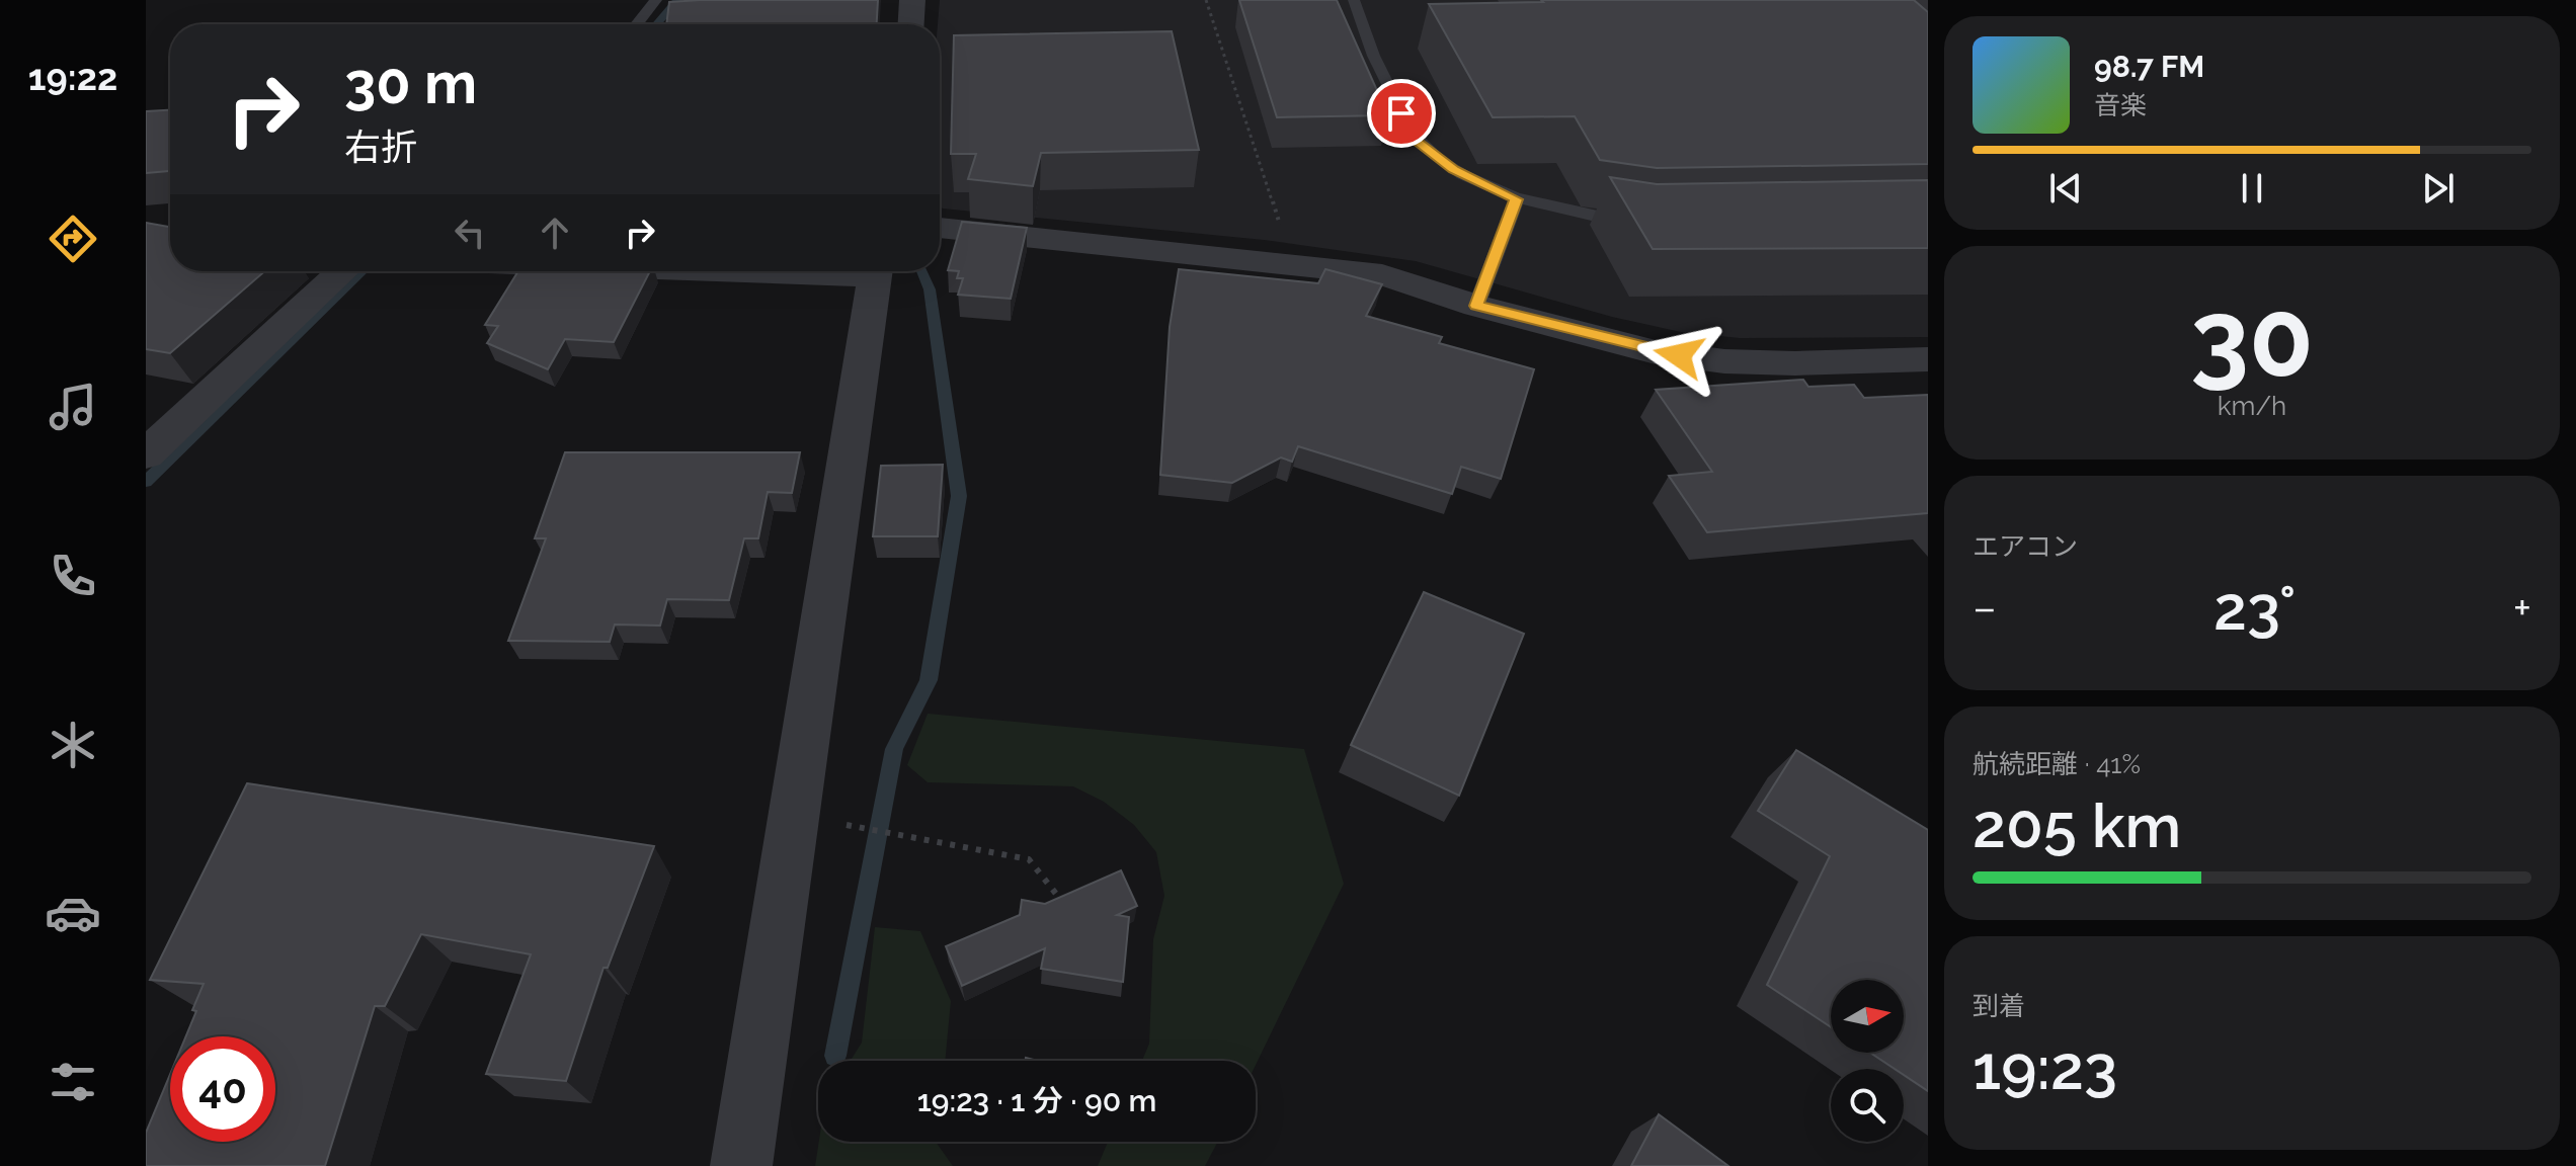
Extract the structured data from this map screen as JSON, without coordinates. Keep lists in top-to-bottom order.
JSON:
{
  "north": "right",
  "page": {
    "tabs": "19:22",
    "turn": ["30 m", "右折"],
    "song": ["98.7 FM", "音楽"],
    "tile": [
      ["30", "km/h"],
      "エアコン",
      ["航続距離 · 41%", "205 km"],
      ["到着", "19:23"]
    ],
    "heat": ["−", "23°", "+"],
    "limit": "40",
    "trip": "19:23 · 1 分 · 90 m"
  }
}
